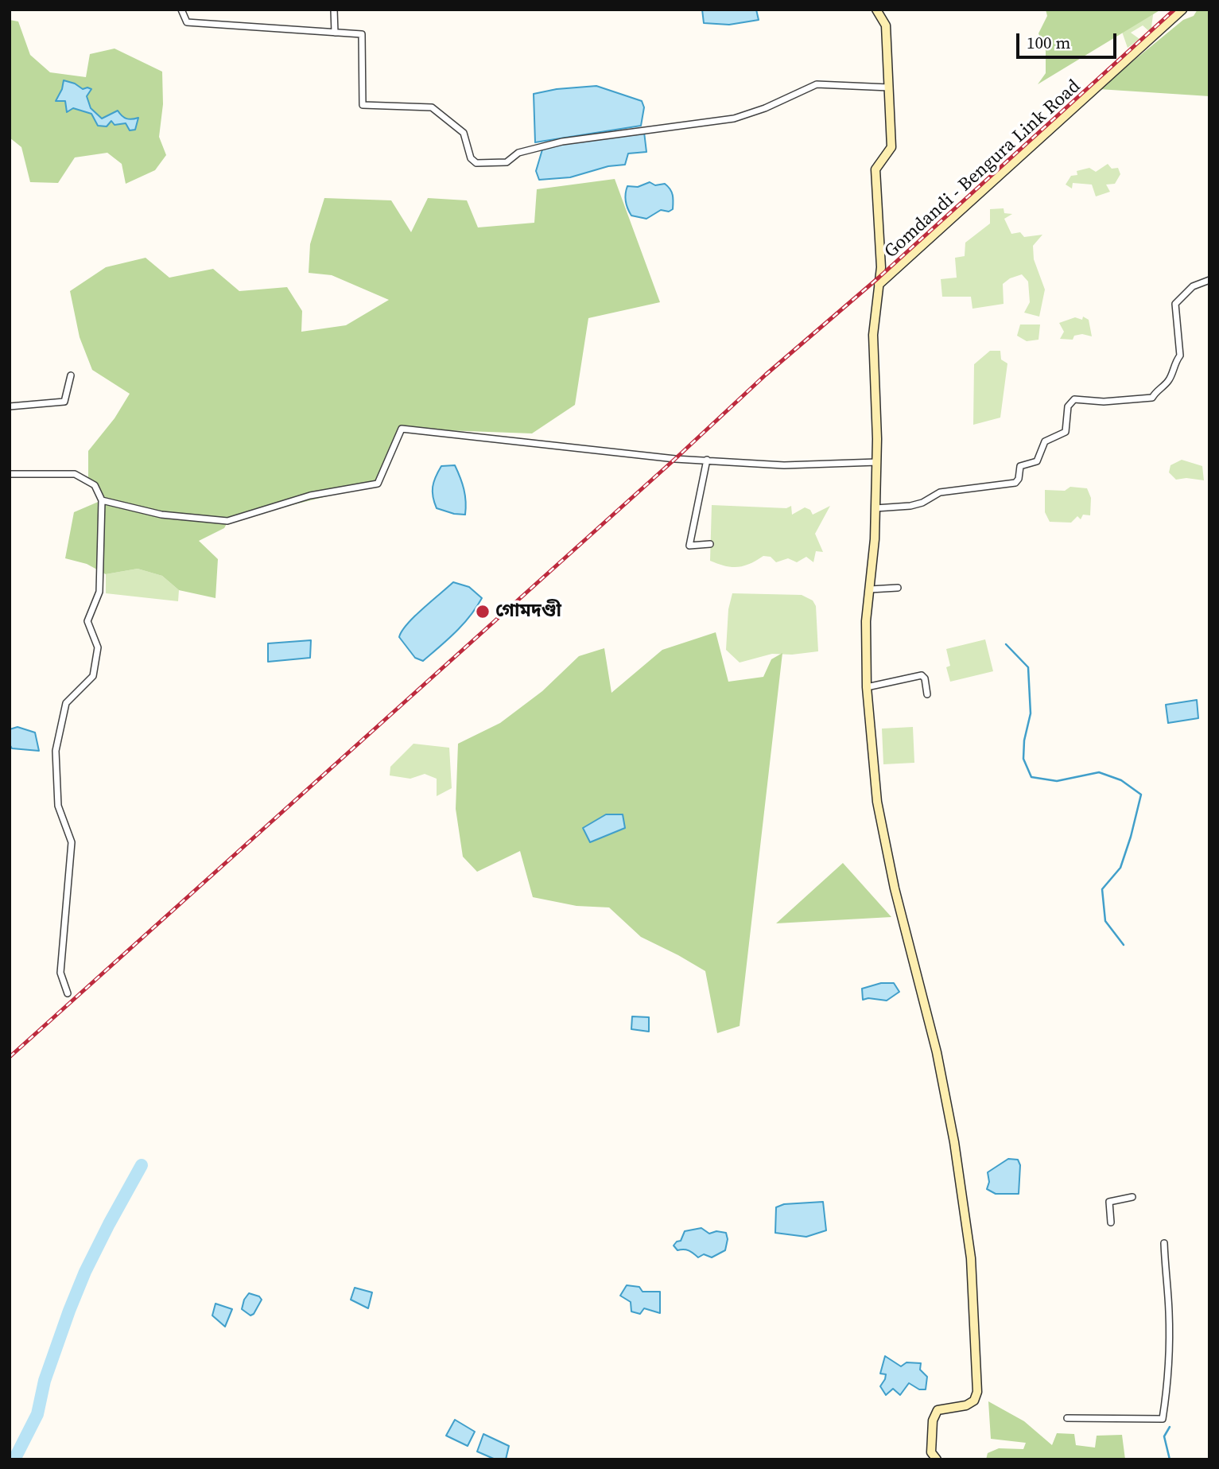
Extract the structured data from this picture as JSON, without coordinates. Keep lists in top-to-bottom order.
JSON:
{
  "streets": {
    "main road": ["Gomdandi - Bengura Link Road"]
  },
  "places": ["গোমদণ্ডী"],
  "scale_bar": "100 m"
}
